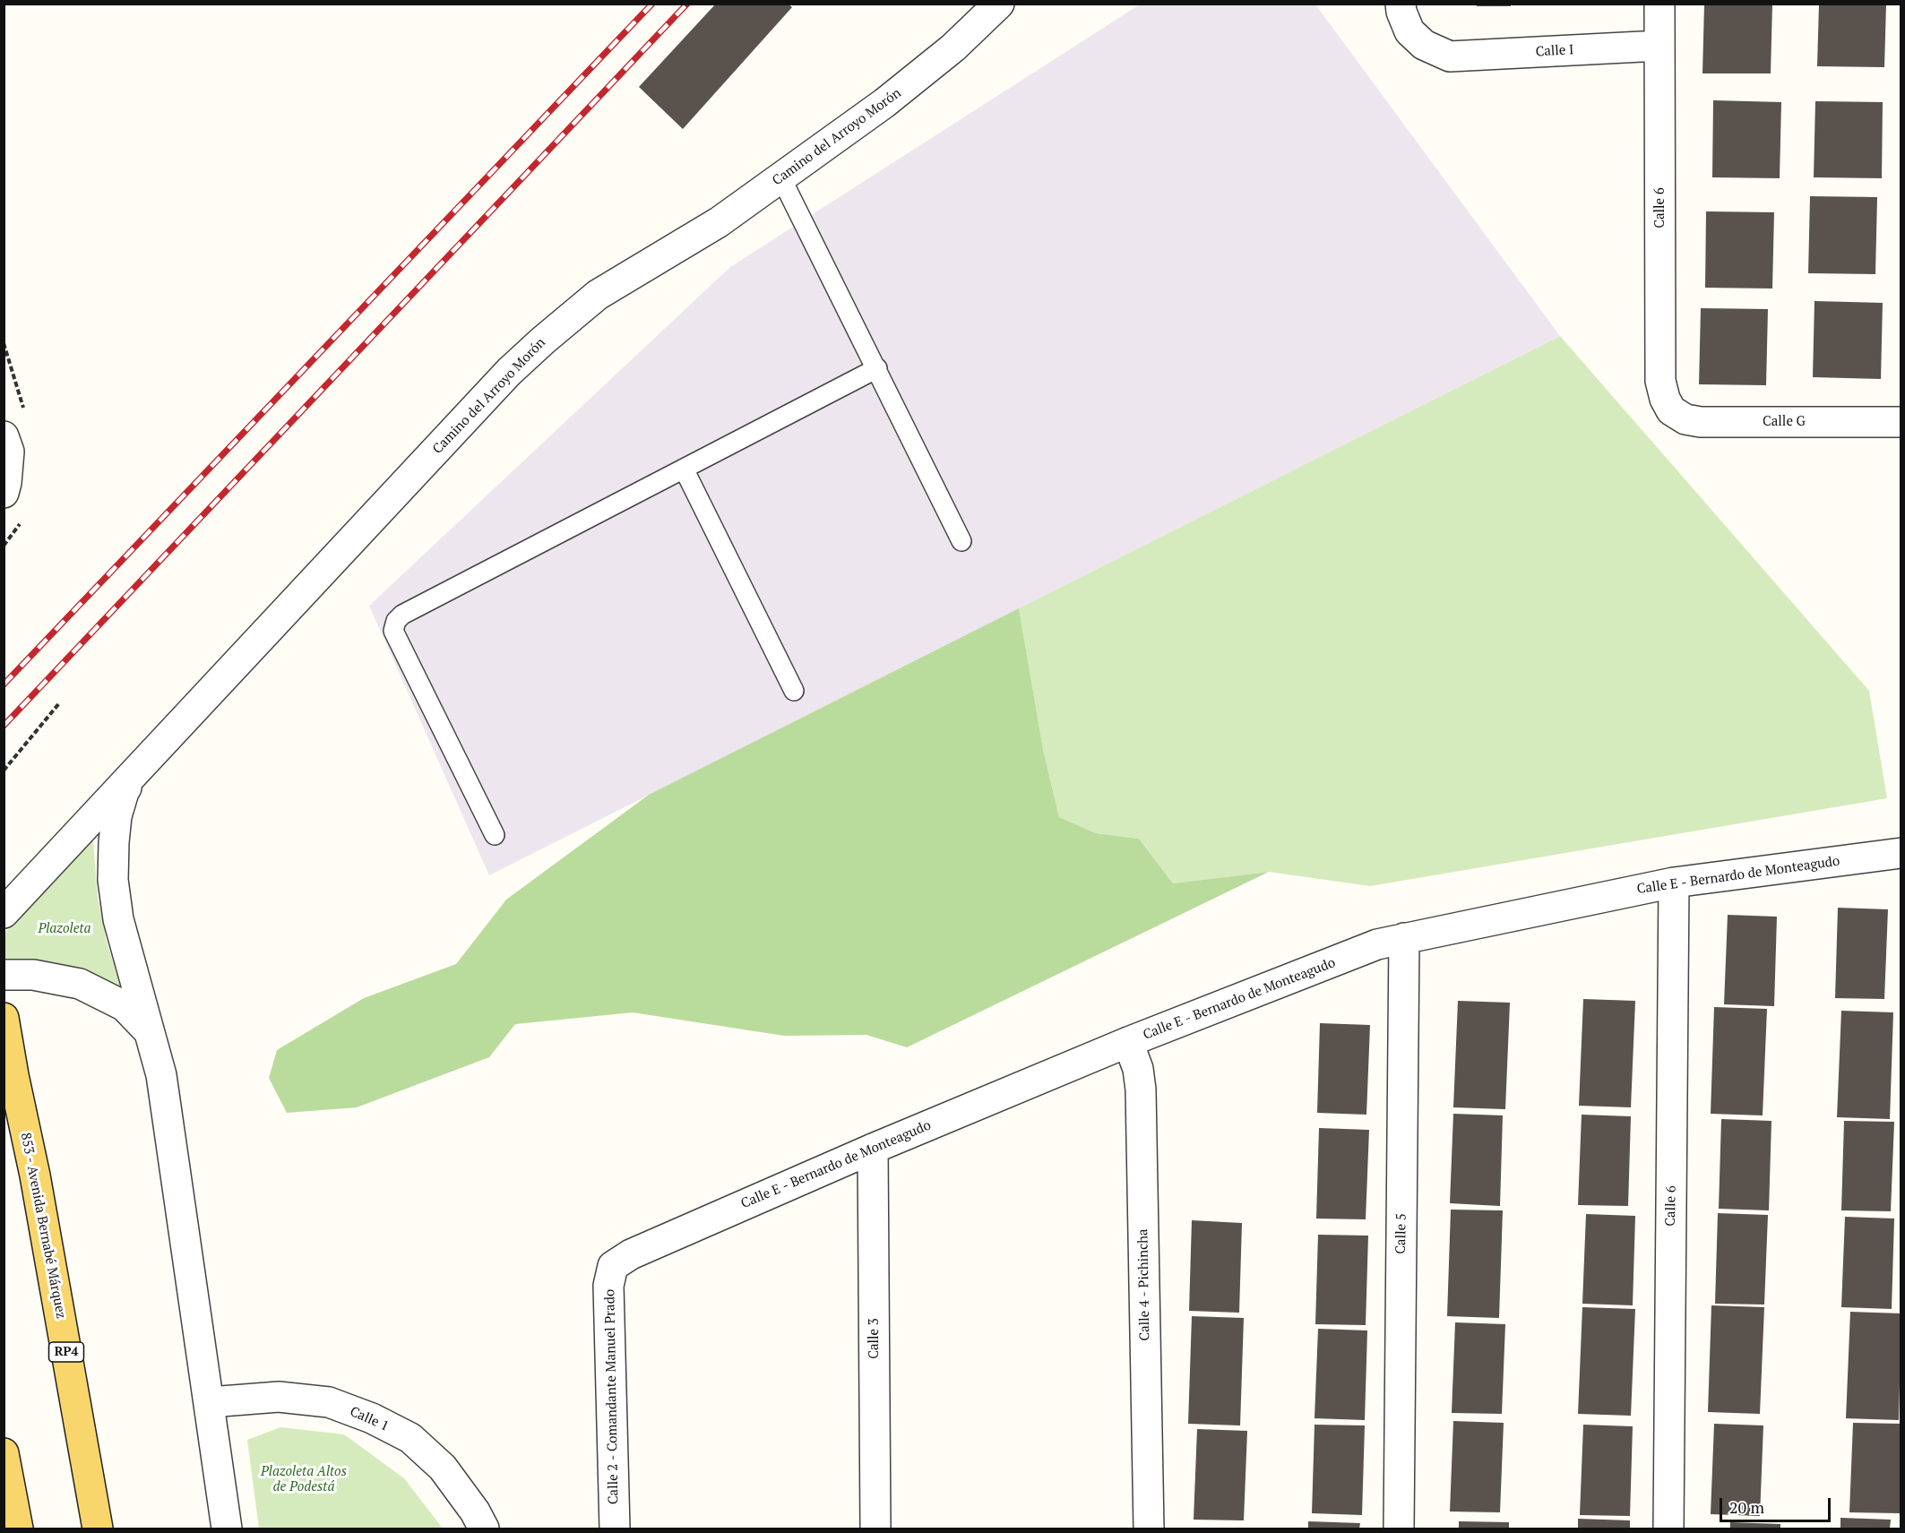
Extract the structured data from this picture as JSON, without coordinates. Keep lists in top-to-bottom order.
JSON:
{
  "streets": {
    "main road": ["853 - Avenida Bernabé Márquez", "RP4"],
    "street": [
      "Calle I",
      "Camino del Arroyo Morón",
      "Calle 6",
      "Calle G",
      "Calle E - Bernardo de Monteagudo",
      "Calle 5",
      "Calle 4 - Pichincha",
      "Calle 3",
      "Calle 2 - Comandante Manuel Prado",
      "Calle 1"
    ]
  },
  "crossings": [
    ["Calle I", "Calle 6"],
    ["Calle 6", "Calle G"],
    ["Calle 6", "Calle E - Bernardo de Monteagudo"],
    ["Calle E - Bernardo de Monteagudo", "Calle 5"],
    ["Calle E - Bernardo de Monteagudo", "Calle 4 - Pichincha"],
    ["Calle E - Bernardo de Monteagudo", "Calle 3"],
    ["Calle E - Bernardo de Monteagudo", "Calle 2 - Comandante Manuel Prado"]
  ],
  "parks": ["Plazoleta", "Plazoleta Altos de Podestá"],
  "scale_bar": "20 m"
}
